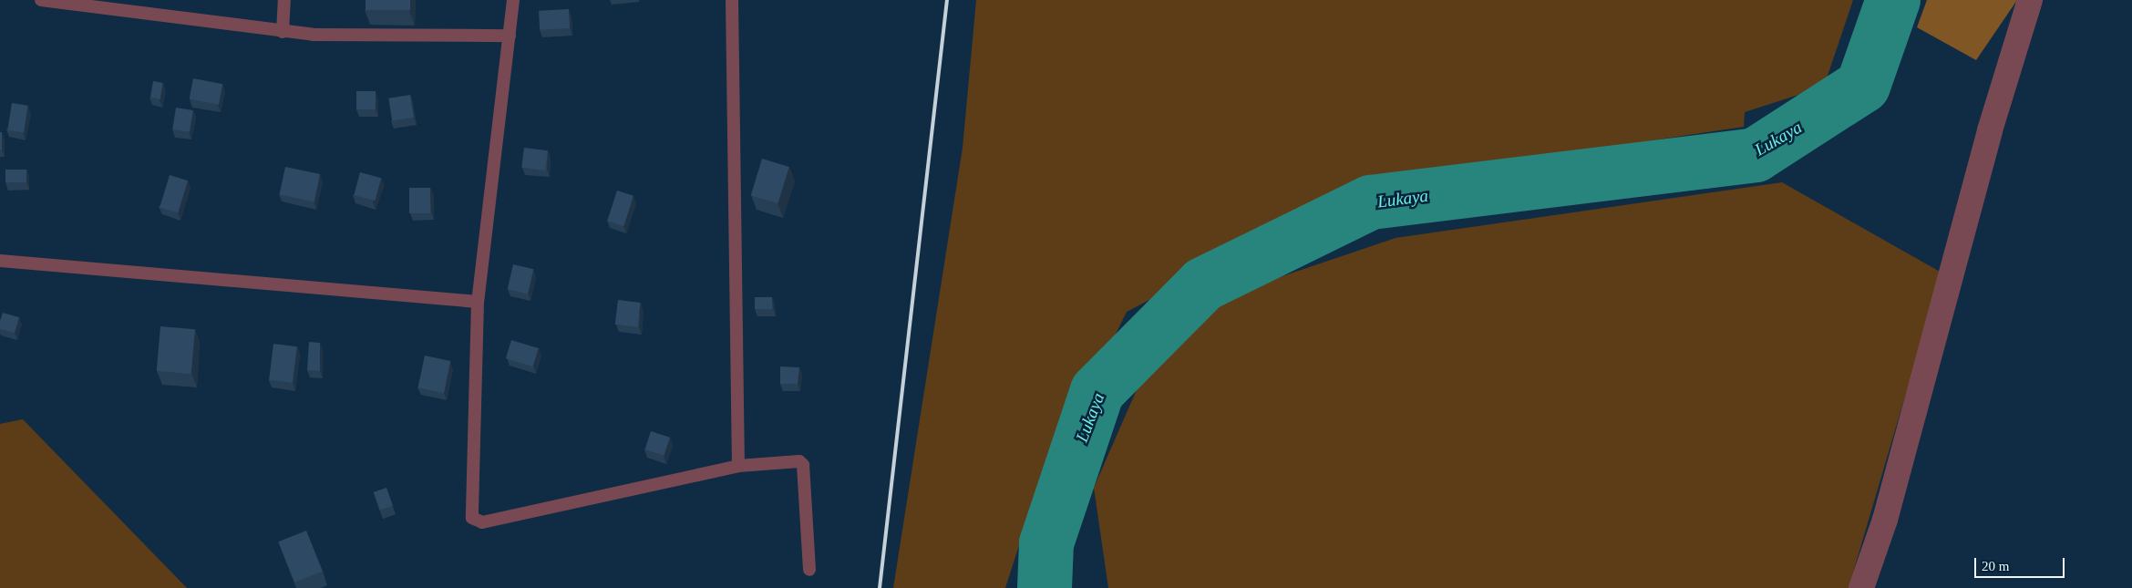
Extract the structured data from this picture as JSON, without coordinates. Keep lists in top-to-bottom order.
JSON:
{
  "water": ["Lukaya"],
  "scale_bar": "20 m"
}
